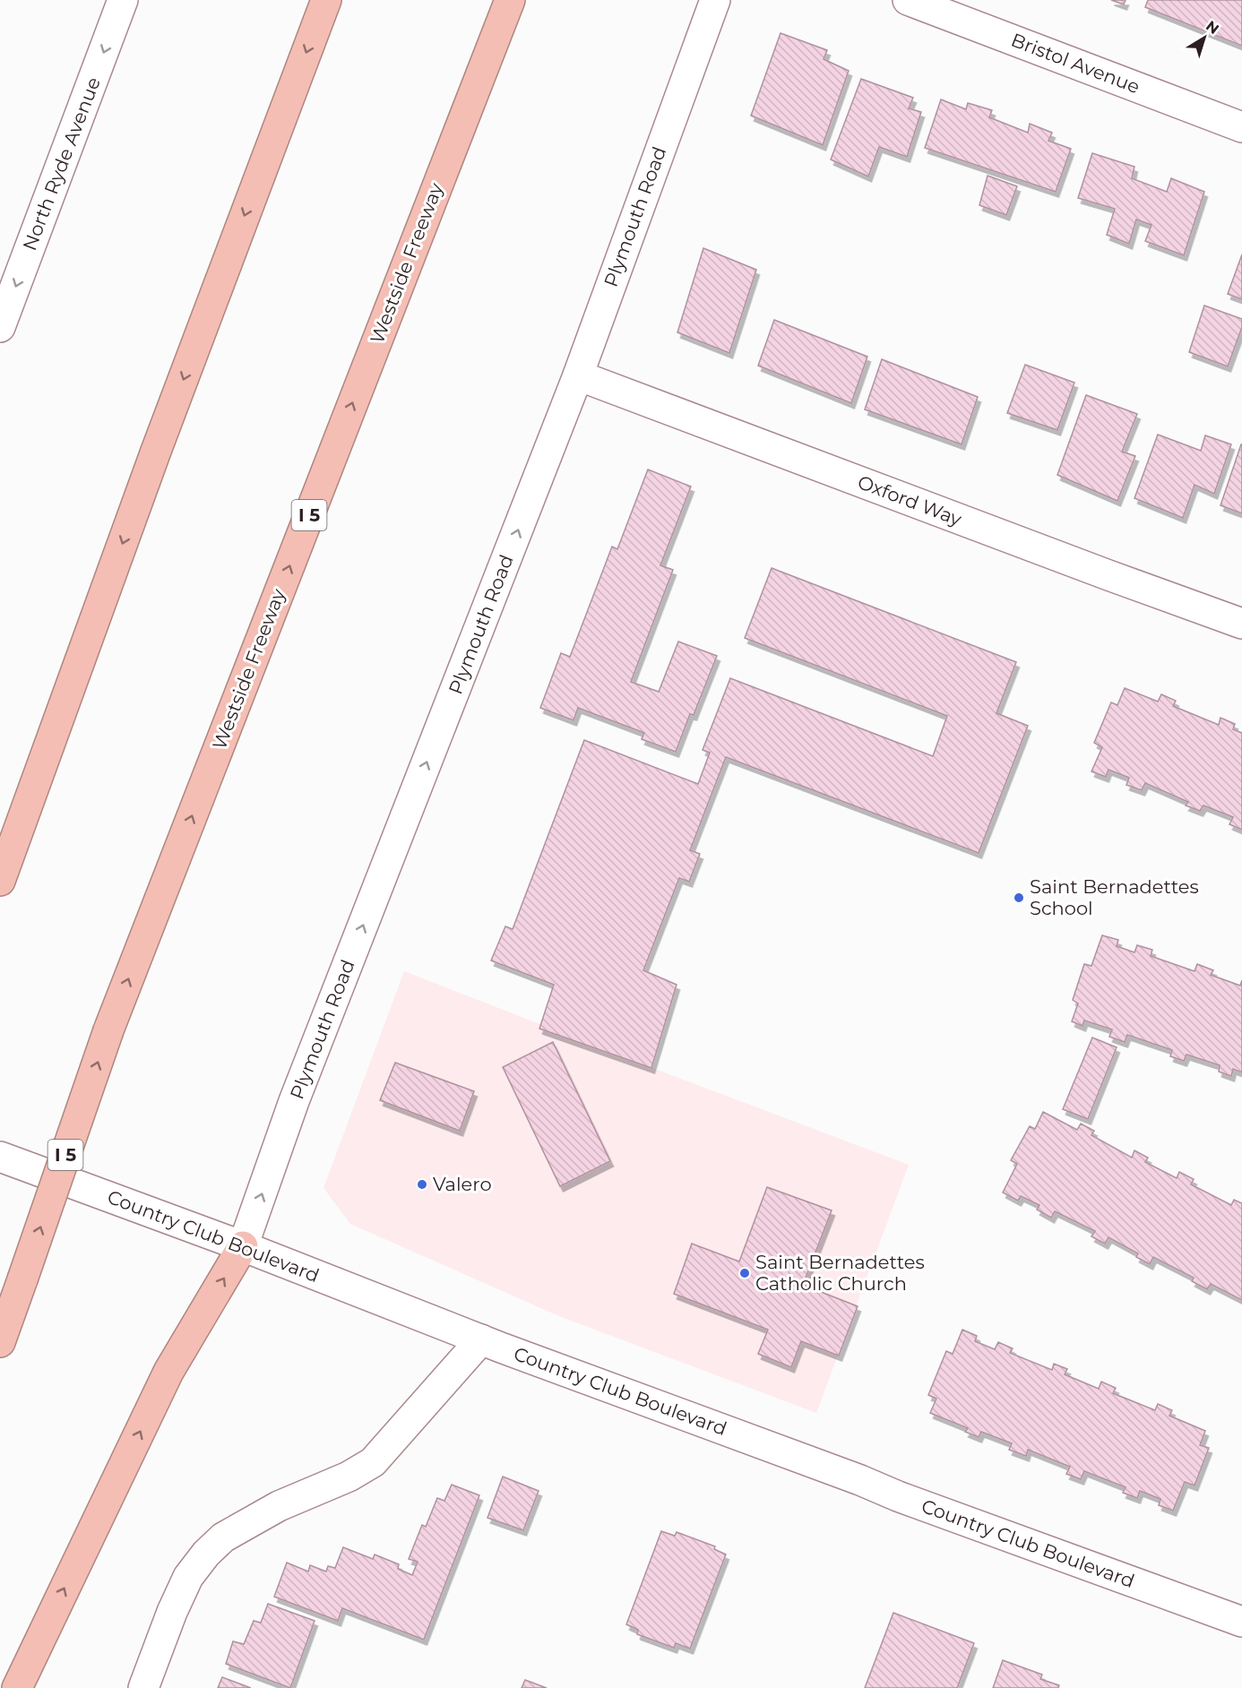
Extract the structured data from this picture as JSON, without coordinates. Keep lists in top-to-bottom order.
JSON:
{
  "streets": {
    "highway": ["Westside Freeway", "I 5"],
    "street": [
      "Bristol Avenue",
      "North Ryde Avenue",
      "Plymouth Road",
      "Oxford Way",
      "Country Club Boulevard"
    ]
  },
  "crossings": [
    ["Plymouth Road", "Oxford Way"],
    ["Plymouth Road", "Country Club Boulevard"]
  ],
  "one_way": ["North Ryde Avenue", "Plymouth Road"],
  "places": ["Saint Bernadettes School", "Valero", "Saint Bernadettes Catholic Church"],
  "north": "top right"
}
